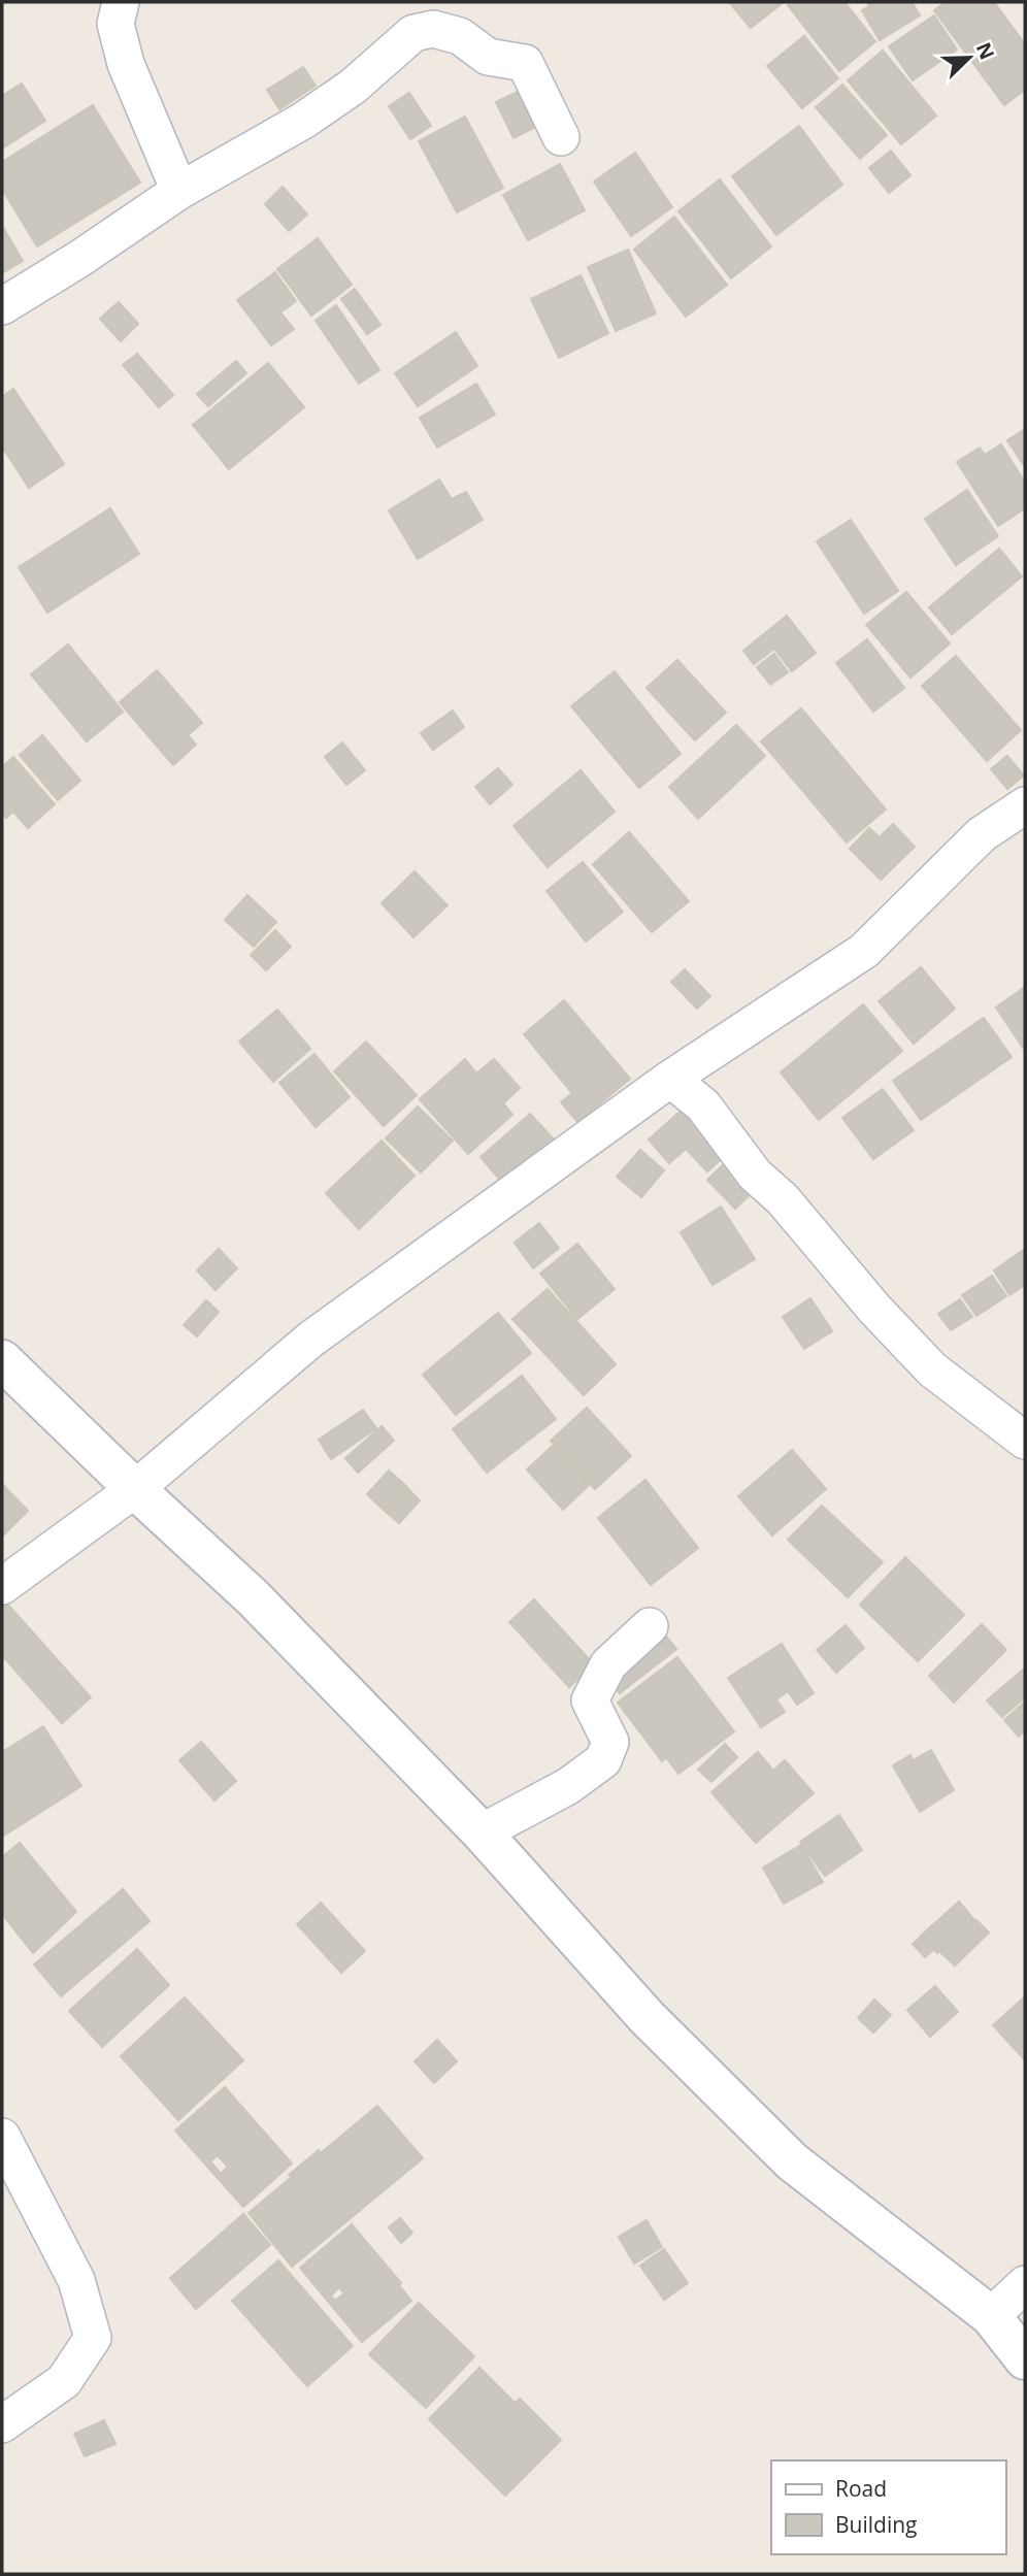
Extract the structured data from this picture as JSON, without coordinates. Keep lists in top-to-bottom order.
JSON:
{
  "legend": ["Road", "Building"],
  "north": "top right"
}
